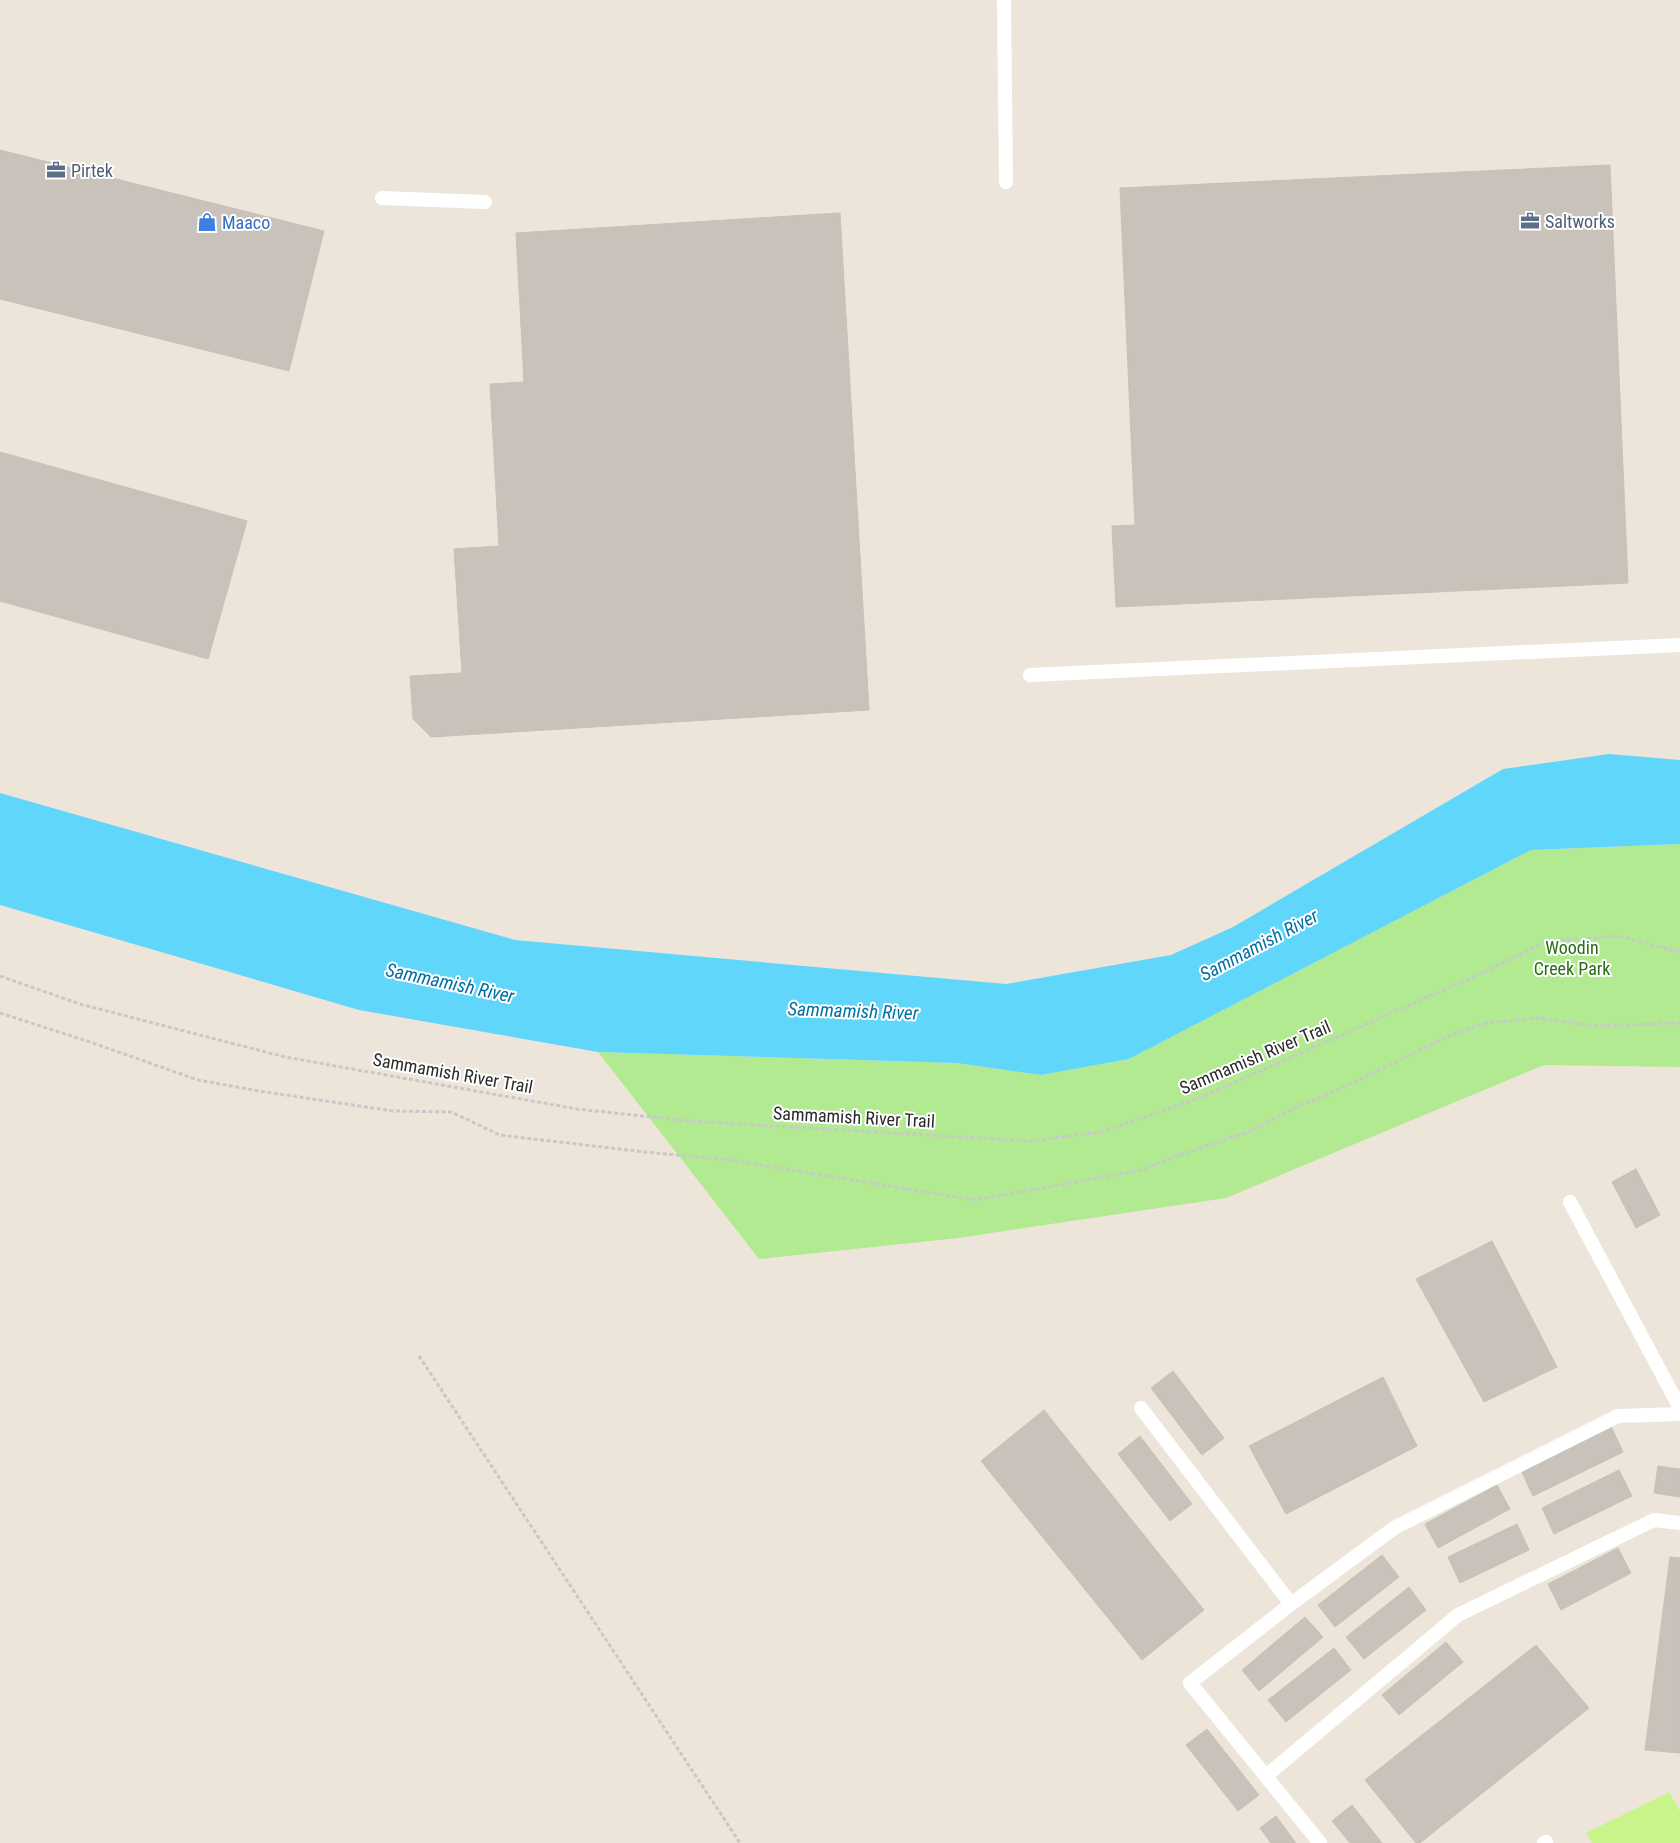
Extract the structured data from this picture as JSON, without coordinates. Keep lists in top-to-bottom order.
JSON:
{
  "streets": {
    "path": ["Sammamish River Trail"]
  },
  "water": ["Sammamish River"],
  "parks": ["Woodin Creek Park"],
  "places": {
    "office": ["Pirtek", "Saltworks"],
    "shop": ["Maaco"]
  }
}
